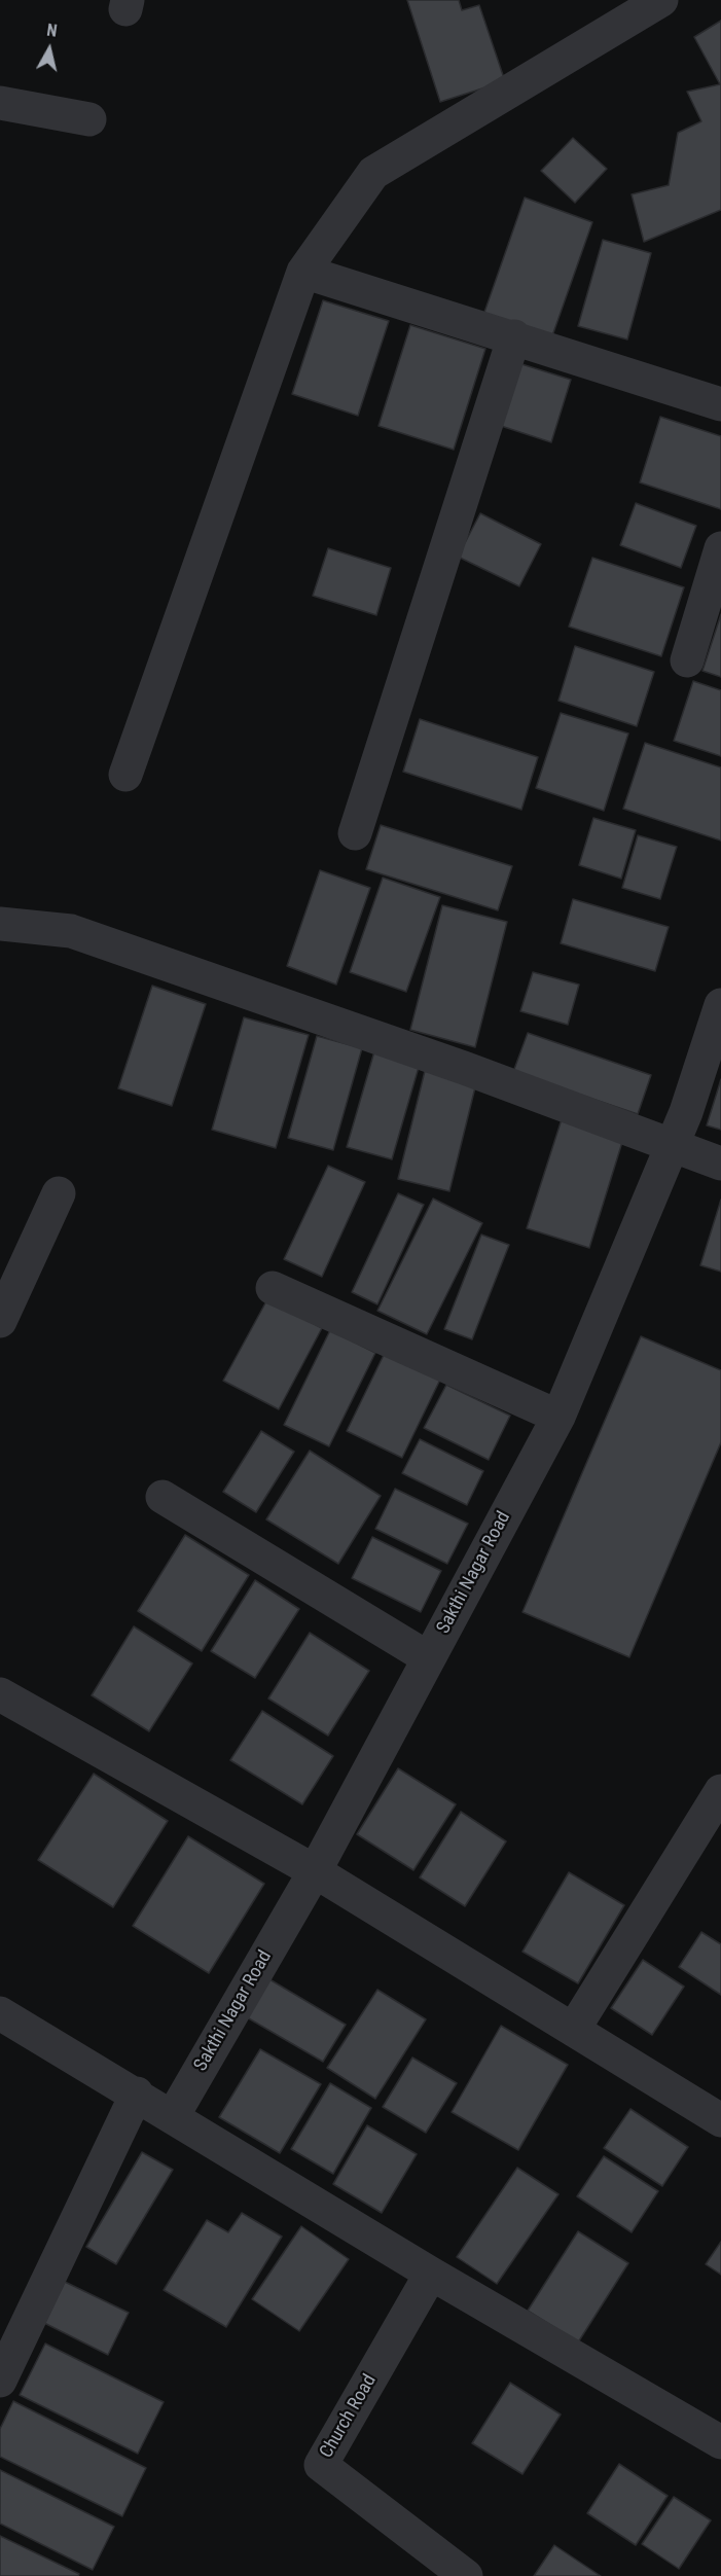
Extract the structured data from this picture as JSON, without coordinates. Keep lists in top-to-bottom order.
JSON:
{
  "streets": {
    "street": ["Sakthi Nagar Road", "Church Road"]
  },
  "north": "top"
}
